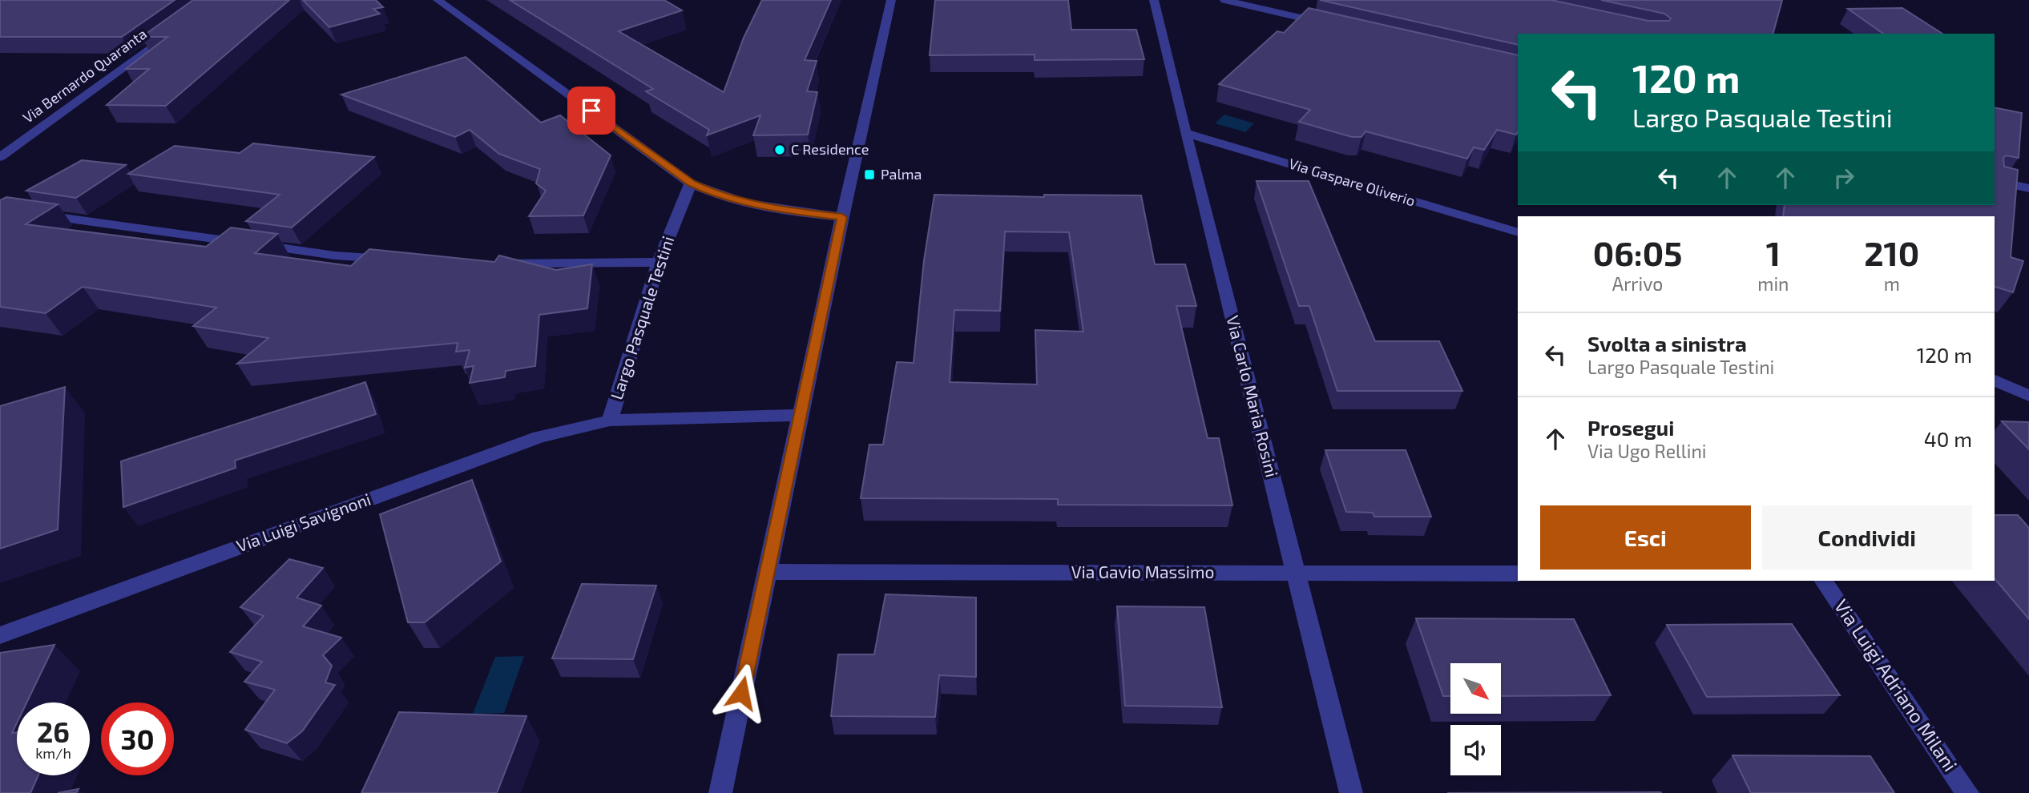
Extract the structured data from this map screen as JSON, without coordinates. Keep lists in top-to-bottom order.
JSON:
{
  "streets": {
    "street": [
      "Via Bernardo Quaranta",
      "Via Gaspare Oliverio",
      "Largo Pasquale Testini",
      "Via Carlo Maria Rosini",
      "Via Luigi Savignoni",
      "Via Gavio Massimo",
      "Via Luigi Adriano Milani"
    ]
  },
  "crossings": [
    ["Via Gaspare Oliverio", "Via Carlo Maria Rosini"],
    ["Largo Pasquale Testini", "Via Luigi Savignoni"],
    ["Via Carlo Maria Rosini", "Via Gavio Massimo"]
  ],
  "places": {
    "other": ["C Residence"],
    "transit": ["Palma"]
  },
  "north": "bottom right",
  "page": {
    "turn": ["120 m", "Largo Pasquale Testini"],
    "eta": [
      "06:05",
      "Arrivo",
      "1",
      "min",
      "210",
      "m"
    ],
    "list": [
      {
        "name": "Svolta a sinistra",
        "note": "Largo Pasquale Testini",
        "value": "120 m"
      },
      {
        "name": "Prosegui",
        "note": "Via Ugo Rellini",
        "value": "40 m"
      }
    ],
    "buttons": ["Esci", "Condividi"],
    "speed": "26 km/h",
    "limit": "30"
  }
}
